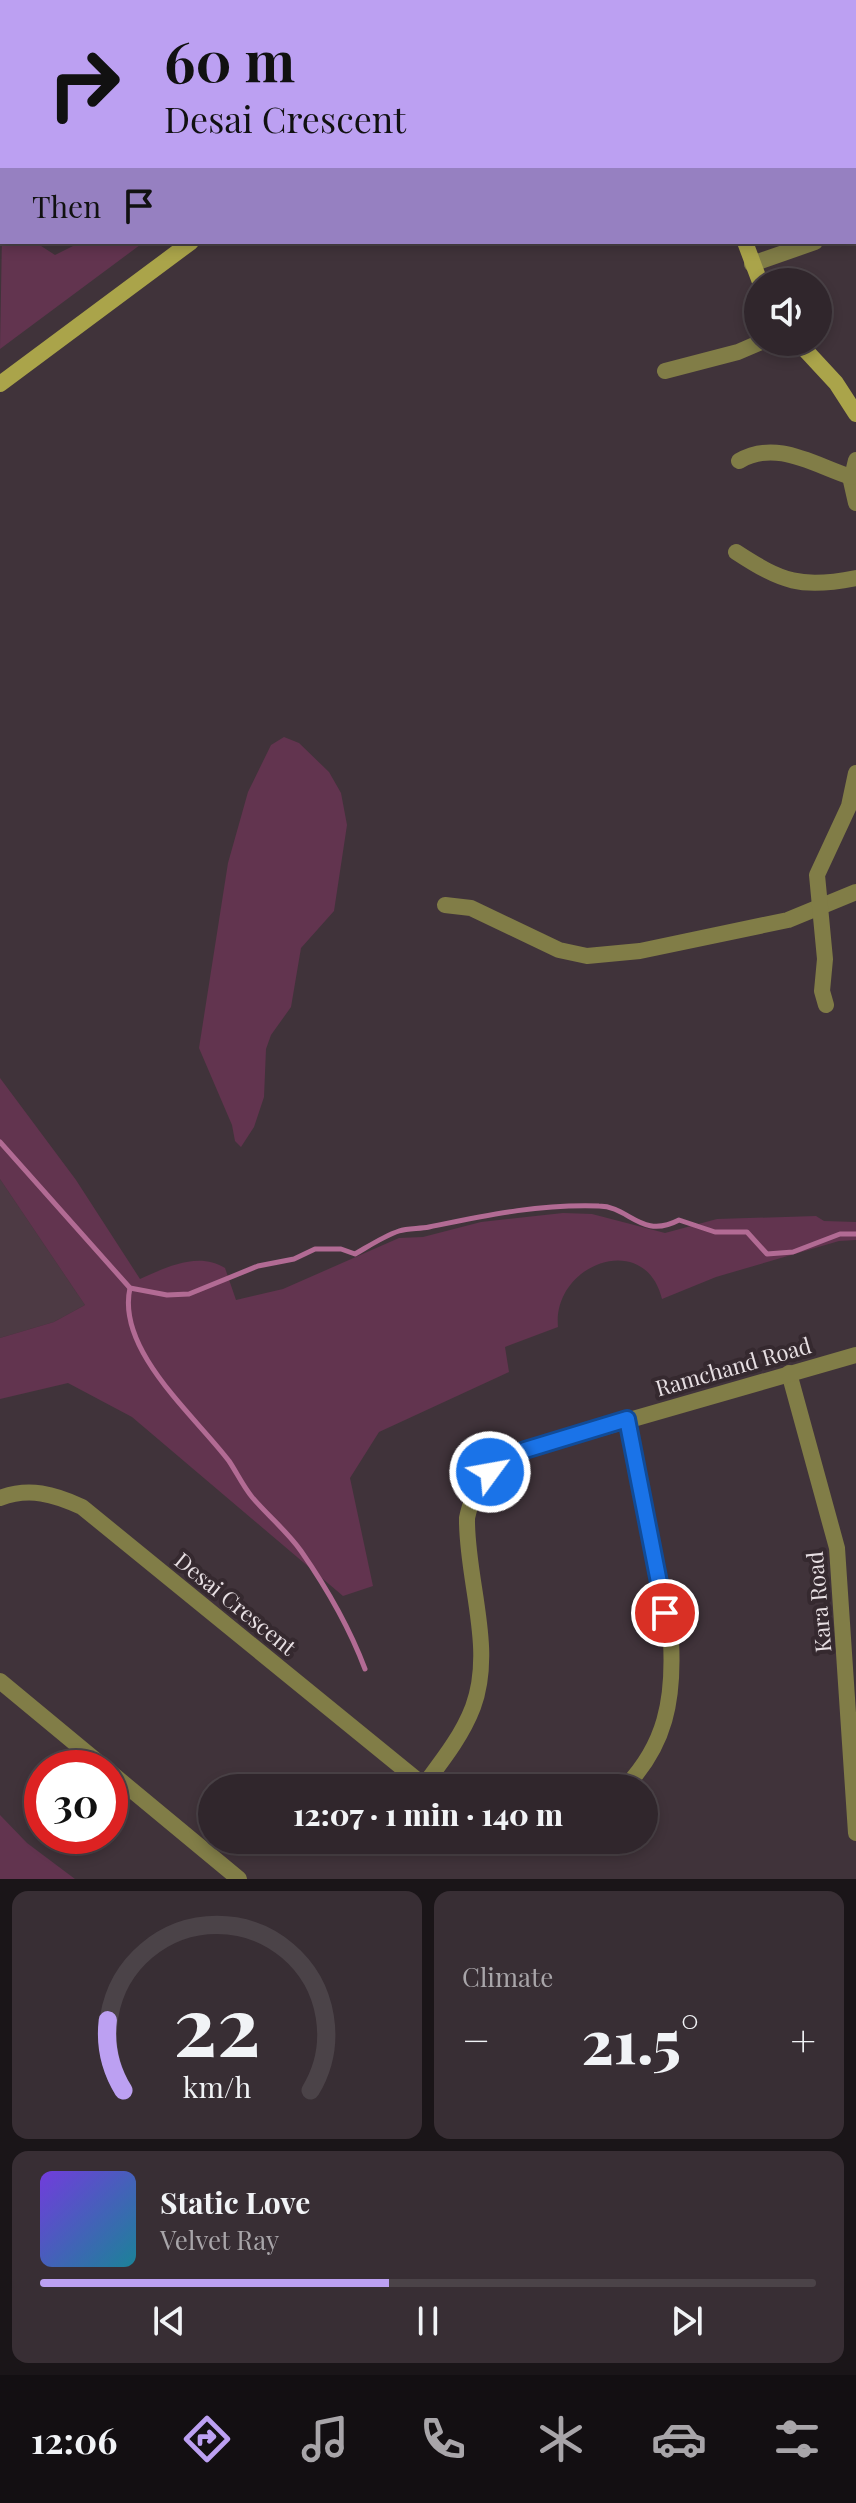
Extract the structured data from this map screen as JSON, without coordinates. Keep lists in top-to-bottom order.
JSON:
{
  "streets": {
    "street": ["Ramchand Road", "Kara Road", "Desai Crescent"]
  },
  "crossings": [
    ["Ramchand Road", "Kara Road"]
  ],
  "page": {
    "turn": ["60 m", "Desai Crescent"],
    "then": "Then",
    "limit": "30",
    "trip": "12:07 · 1 min · 140 m",
    "tile": "Climate",
    "heat": ["−", "21.5°", "+"],
    "song": ["Static Love", "Velvet Ray"],
    "tabs": "12:06",
    "gauge": ["22", "km/h"]
  }
}
